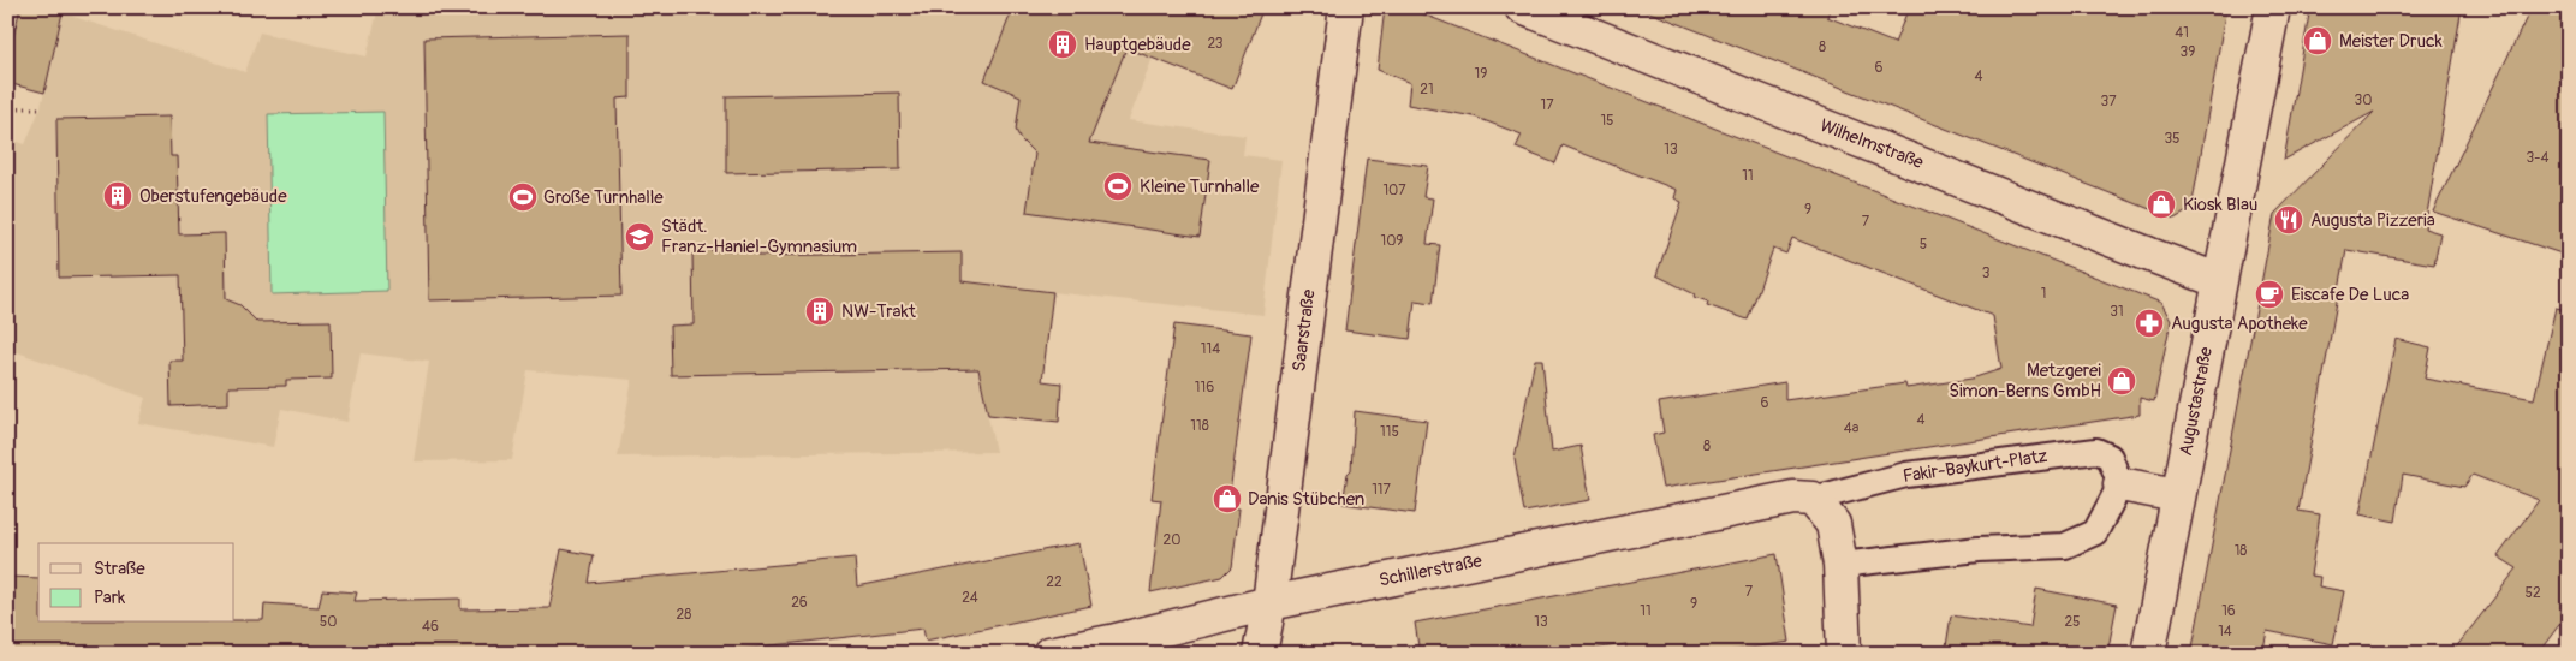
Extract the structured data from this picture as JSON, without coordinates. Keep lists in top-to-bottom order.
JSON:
{
  "streets": {
    "street": [
      "Wilhelmstraße",
      "Saarstraße",
      "Augustastraße",
      "Schillerstraße"
    ],
    "lane": ["Fakir-Baykurt-Platz"]
  },
  "crossings": [
    ["Wilhelmstraße", "Augustastraße"],
    ["Saarstraße", "Schillerstraße"],
    ["Fakir-Baykurt-Platz", "Schillerstraße"]
  ],
  "places": {
    "shop": [
      "Meister Druck",
      "Kiosk Blau",
      "Metzgerei Simon-Berns GmbH",
      "Danis Stübchen"
    ],
    "building": ["Hauptgebäude", "Oberstufengebäude", "NW-Trakt"],
    "sports": ["Kleine Turnhalle", "Große Turnhalle"],
    "restaurant": ["Augusta Pizzeria"],
    "school or university": ["Städt. Franz-Haniel-Gymnasium"],
    "cafe": ["Eiscafe De Luca"],
    "pharmacy": ["Augusta Apotheke"]
  },
  "house_numbers": [
    "41",
    "23",
    "8",
    "39",
    "6",
    "19",
    "4",
    "21",
    "30",
    "37",
    "17",
    "15",
    "35",
    "13",
    "3-4",
    "11",
    "107",
    "9",
    "7",
    "109",
    "5",
    "3",
    "1",
    "31",
    "114",
    "116",
    "6",
    "4",
    "118",
    "4a",
    "115",
    "8",
    "117",
    "20",
    "18",
    "22",
    "7",
    "52",
    "24",
    "26",
    "9",
    "11",
    "16",
    "28",
    "50",
    "13",
    "25",
    "46",
    "14"
  ],
  "legend": ["Straße", "Park"]
}
